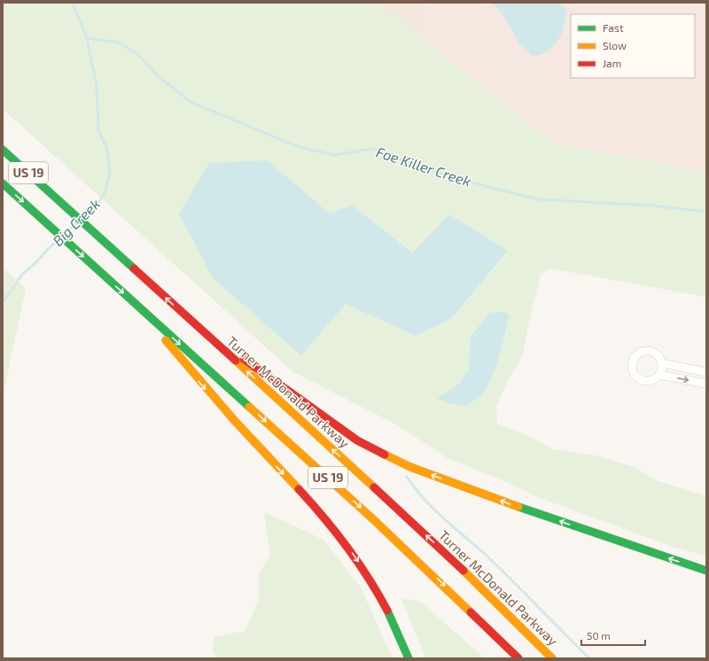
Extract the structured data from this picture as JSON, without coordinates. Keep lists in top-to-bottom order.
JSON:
{
  "streets": {
    "highway": ["US 19", "Turner McDonald Parkway"]
  },
  "water": ["Foe Killer Creek", "Big Creek"],
  "legend": ["Fast", "Slow", "Jam"],
  "scale_bar": "50 m"
}
